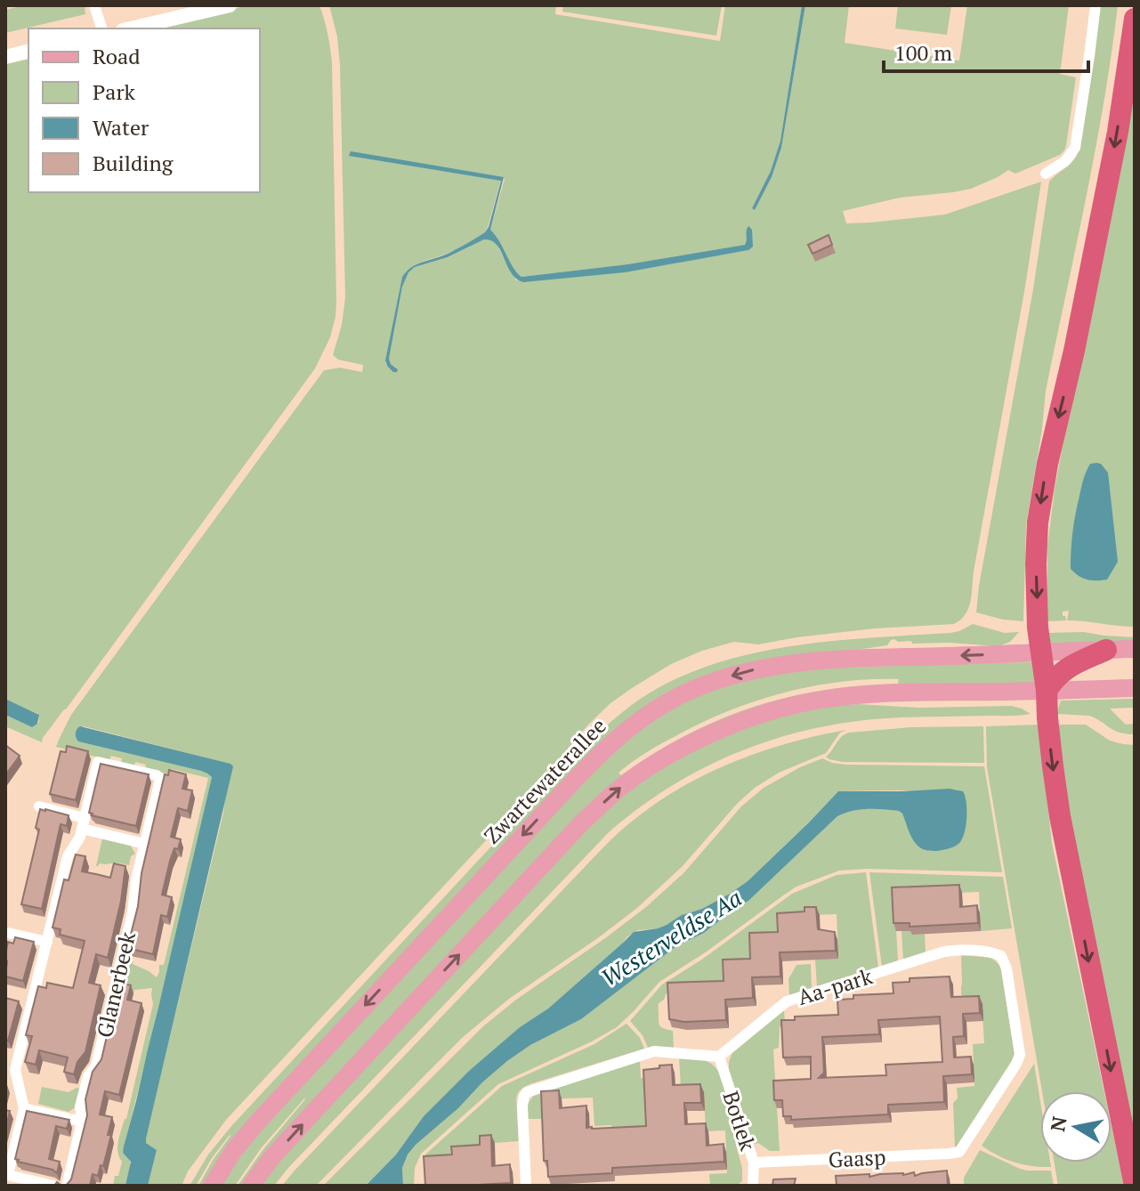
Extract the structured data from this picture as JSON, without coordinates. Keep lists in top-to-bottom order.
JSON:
{
  "streets": {
    "main road": ["Zwartewaterallee"],
    "street": [
      "Glanerbeek",
      "Aa-park",
      "Botlek",
      "Gaasp"
    ]
  },
  "crossings": [
    ["Aa-park", "Botlek"],
    ["Aa-park", "Gaasp"],
    ["Botlek", "Gaasp"]
  ],
  "water": ["Westerveldse Aa"],
  "legend": [
    "Road",
    "Park",
    "Water",
    "Building"
  ],
  "scale_bar": "100 m",
  "north": "left"
}
